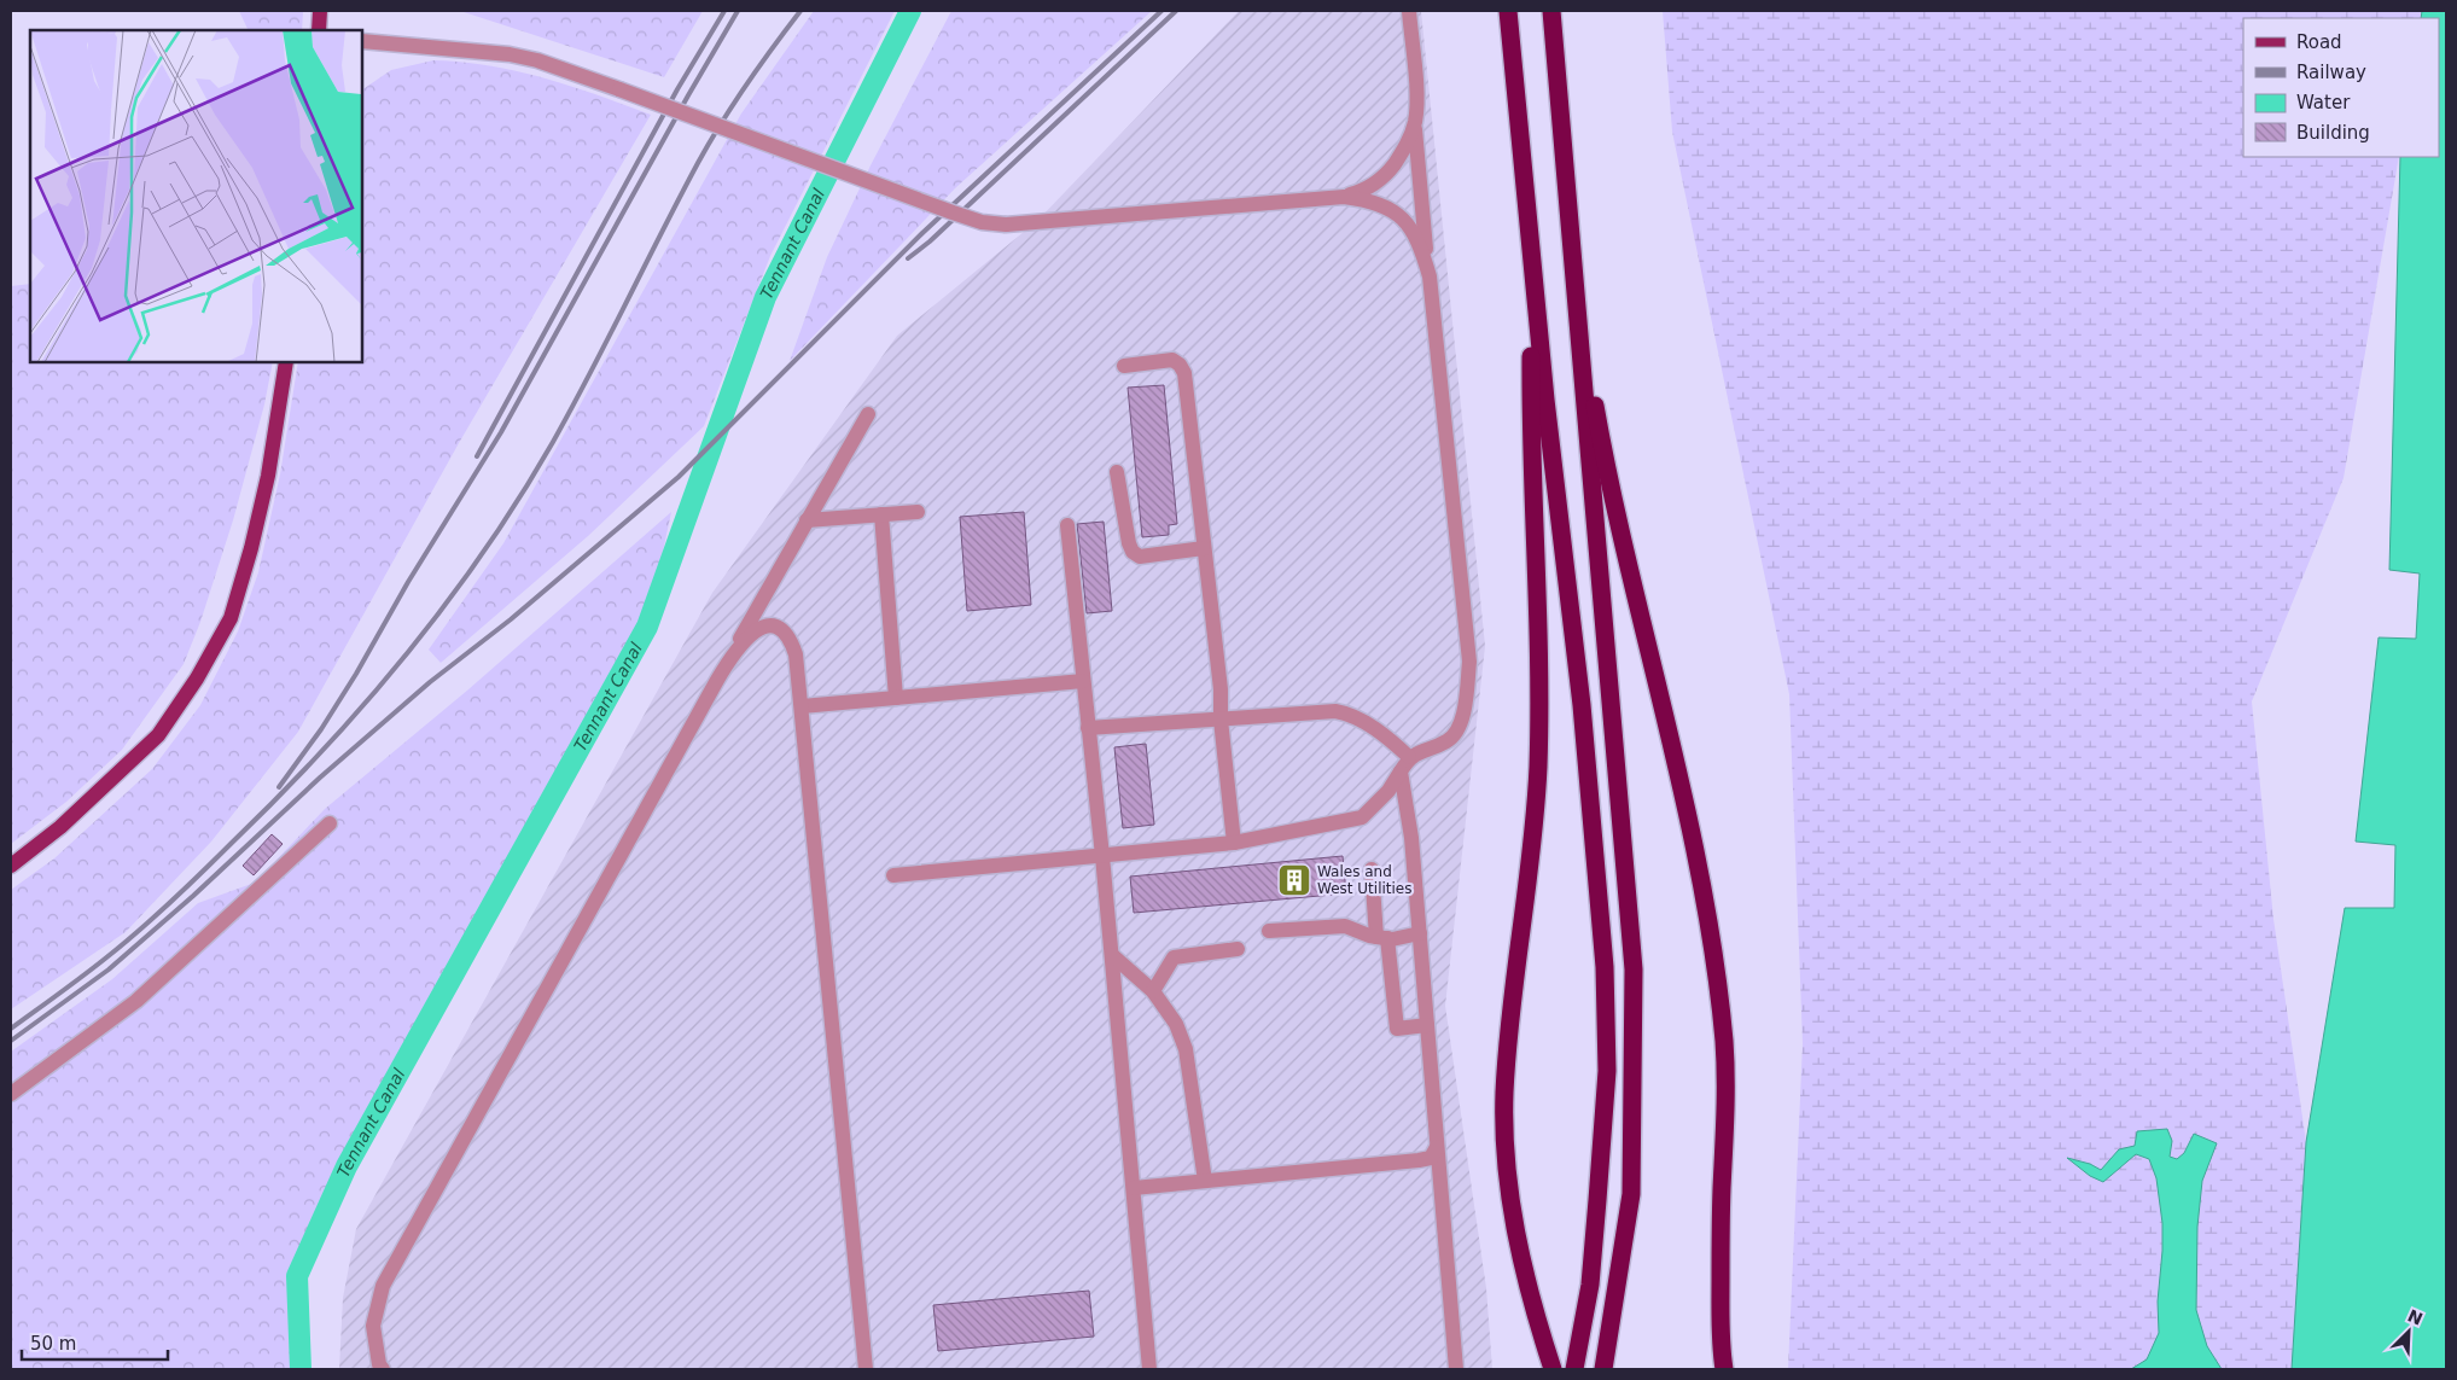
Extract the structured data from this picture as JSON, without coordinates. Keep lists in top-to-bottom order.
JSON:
{
  "water": ["Tennant Canal"],
  "places": {
    "building": ["Wales and West Utilities"]
  },
  "legend": [
    "Road",
    "Railway",
    "Water",
    "Building"
  ],
  "scale_bar": "50 m",
  "north": "top right"
}
